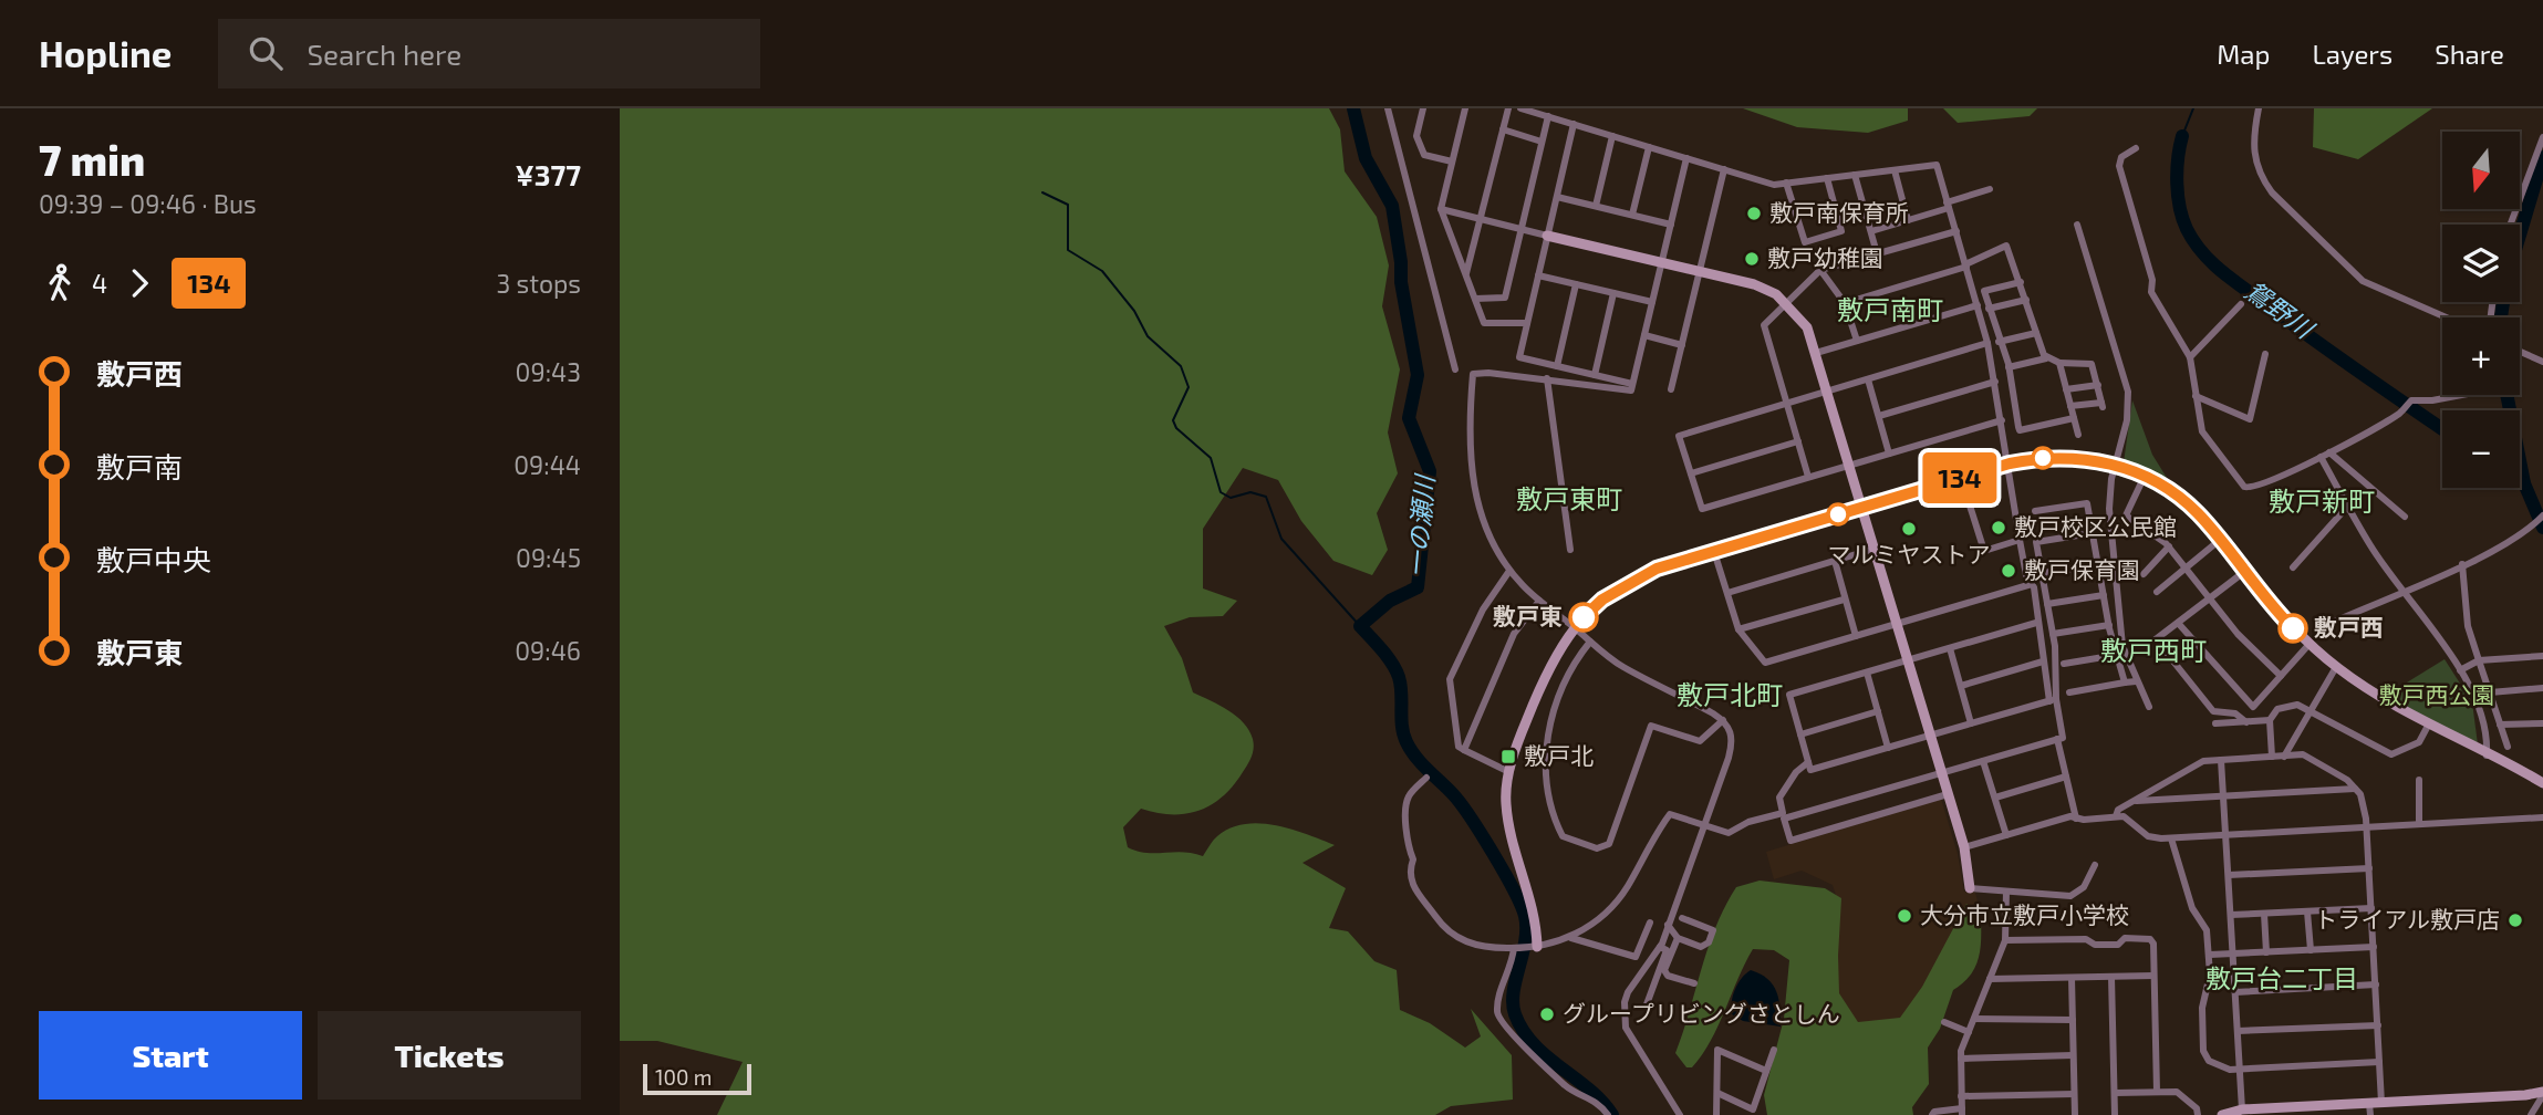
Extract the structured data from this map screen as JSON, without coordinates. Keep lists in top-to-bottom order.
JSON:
{
  "districts": [
    "敷戸南町",
    "敷戸東町",
    "敷戸新町",
    "敷戸西町",
    "敷戸北町",
    "敷戸台二丁目"
  ],
  "water": ["鴛野川", "一の瀬川"],
  "parks": ["敷戸西公園"],
  "places": {
    "other": [
      "敷戸南保育所",
      "敷戸幼稚園",
      "敷戸校区公民館",
      "マルミヤストア",
      "敷戸保育園",
      "敷戸東",
      "敷戸西",
      "大分市立敷戸小学校",
      "トライアル敷戸店",
      "グループリビングさとしん"
    ],
    "transit": ["敷戸北"]
  },
  "lines": ["bus line 134"],
  "scale_bar": "100 m",
  "north": "bottom",
  "page": {
    "header": "Hopline",
    "search": "Search here",
    "nav": ["Map", "Layers", "Share"],
    "heading": ["7 min", "09:39 – 09:46 · Bus", "¥377"],
    "on_map": "134",
    "map_buttons": ["+", "−"],
    "legs": ["4", "134", "3 stops"],
    "list": [
      {
        "name": "敷戸西",
        "value": "09:43"
      },
      {
        "name": "敷戸南",
        "value": "09:44"
      },
      {
        "name": "敷戸中央",
        "value": "09:45"
      },
      {
        "name": "敷戸東",
        "value": "09:46"
      }
    ],
    "buttons": ["Start", "Tickets"],
    "scale": "100 m"
  }
}
